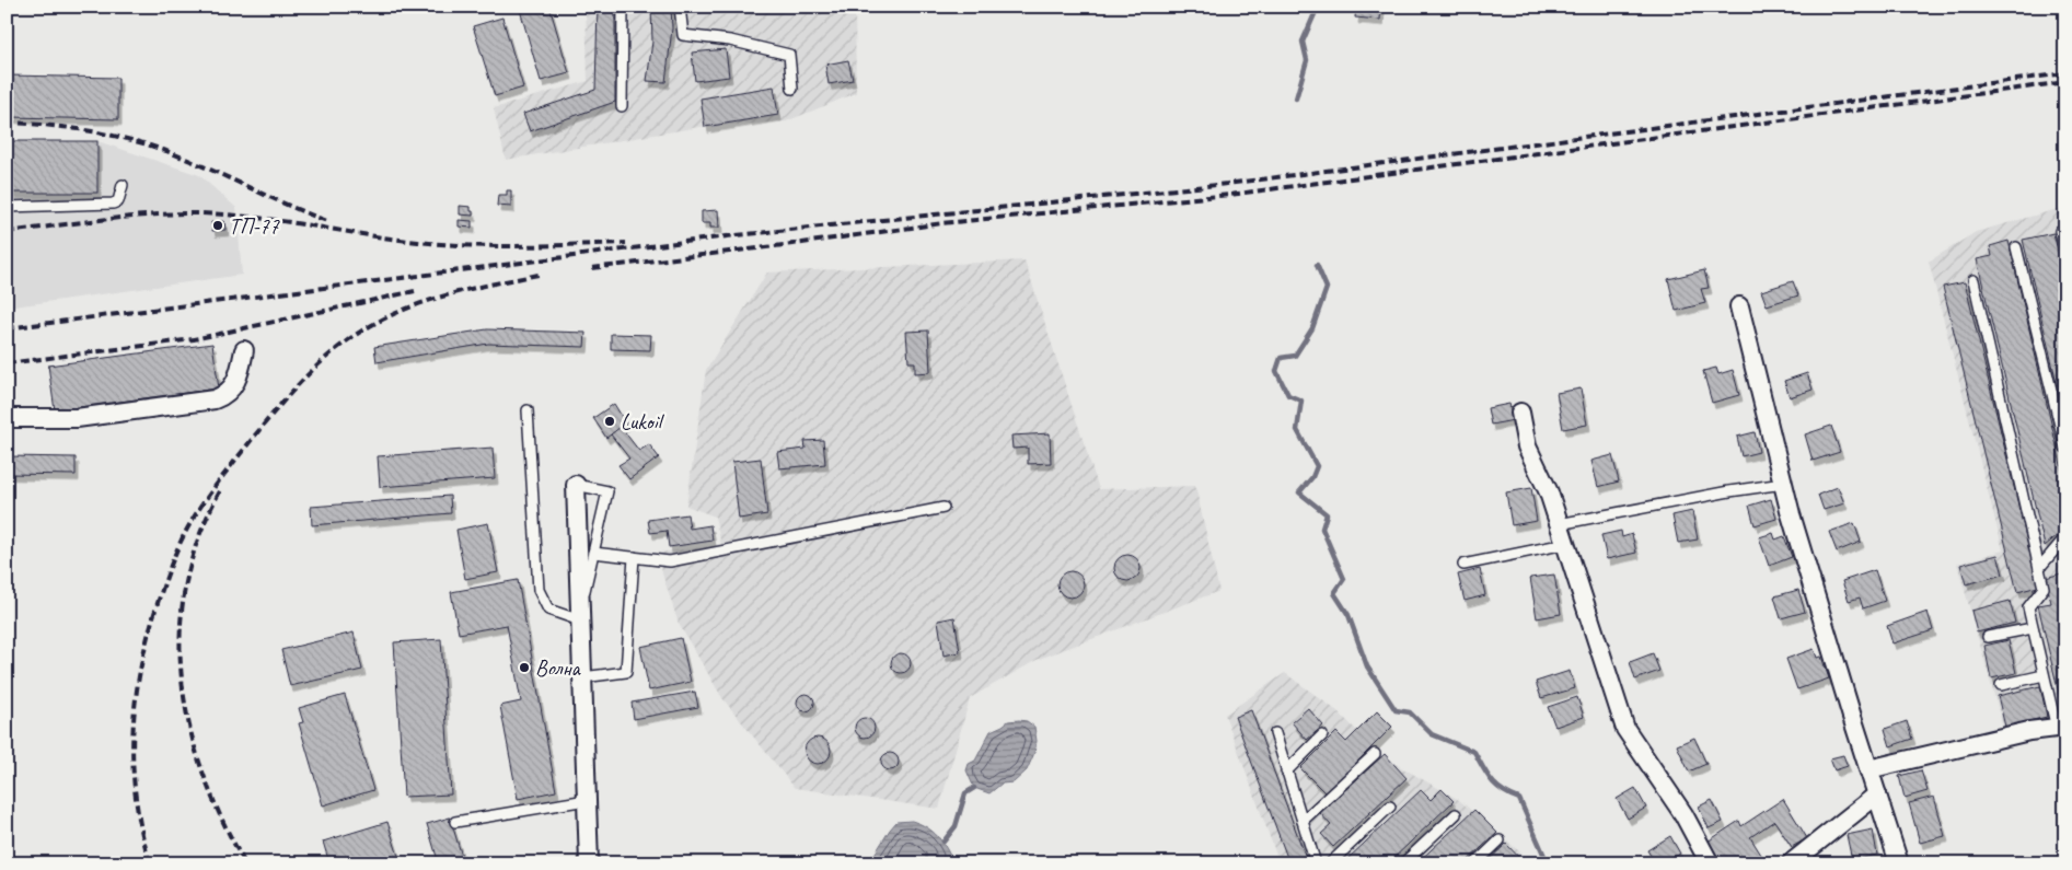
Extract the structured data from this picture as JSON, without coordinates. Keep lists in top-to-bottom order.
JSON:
{
  "places": ["ТП-77", "Lukoil", "Волна"]
}
